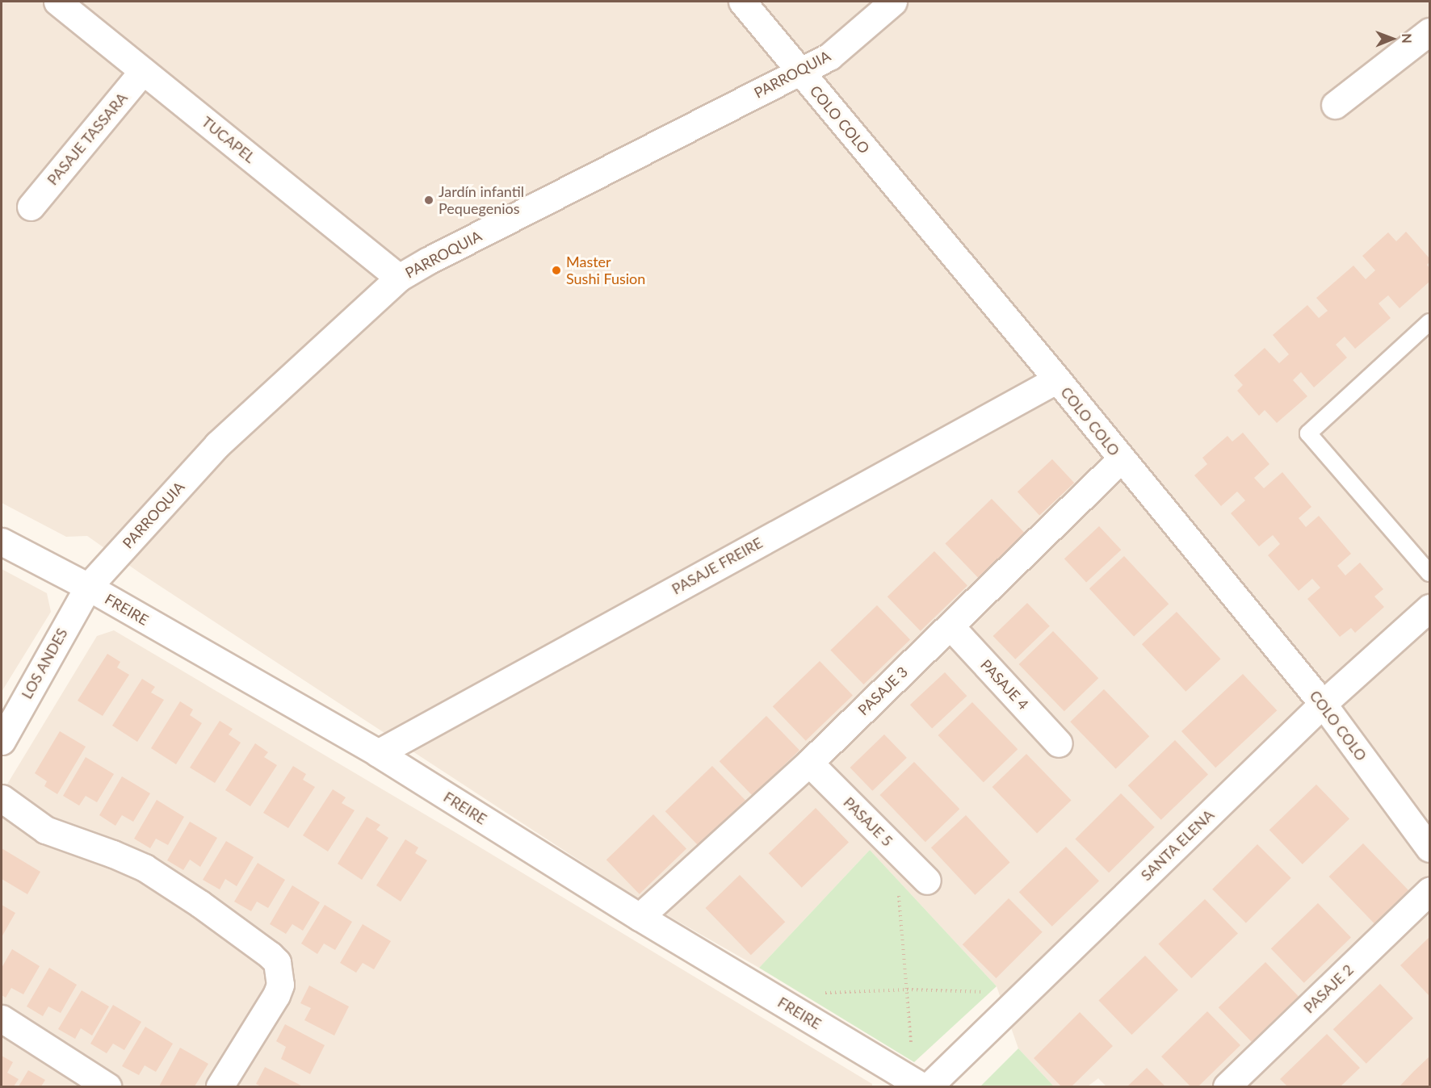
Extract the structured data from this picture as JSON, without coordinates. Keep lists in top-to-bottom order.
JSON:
{
  "streets": {
    "street": [
      "PARROQUIA",
      "COLO COLO",
      "PASAJE TASSARA",
      "TUCAPEL",
      "PASAJE FREIRE",
      "FREIRE",
      "LOS ANDES",
      "PASAJE 4",
      "PASAJE 3",
      "PASAJE 5",
      "SANTA ELENA",
      "PASAJE 2"
    ]
  },
  "crossings": [
    ["PARROQUIA", "COLO COLO"],
    ["PARROQUIA", "TUCAPEL"],
    ["PARROQUIA", "FREIRE"],
    ["PARROQUIA", "LOS ANDES"],
    ["COLO COLO", "PASAJE FREIRE"],
    ["COLO COLO", "PASAJE 3"],
    ["COLO COLO", "SANTA ELENA"],
    ["PASAJE TASSARA", "TUCAPEL"],
    ["PASAJE FREIRE", "FREIRE"],
    ["FREIRE", "LOS ANDES"],
    ["FREIRE", "PASAJE 3"],
    ["PASAJE 4", "PASAJE 3"],
    ["PASAJE 3", "PASAJE 5"]
  ],
  "places": ["Jardín infantil Pequegenios", "Master Sushi Fusion"],
  "north": "right"
}
